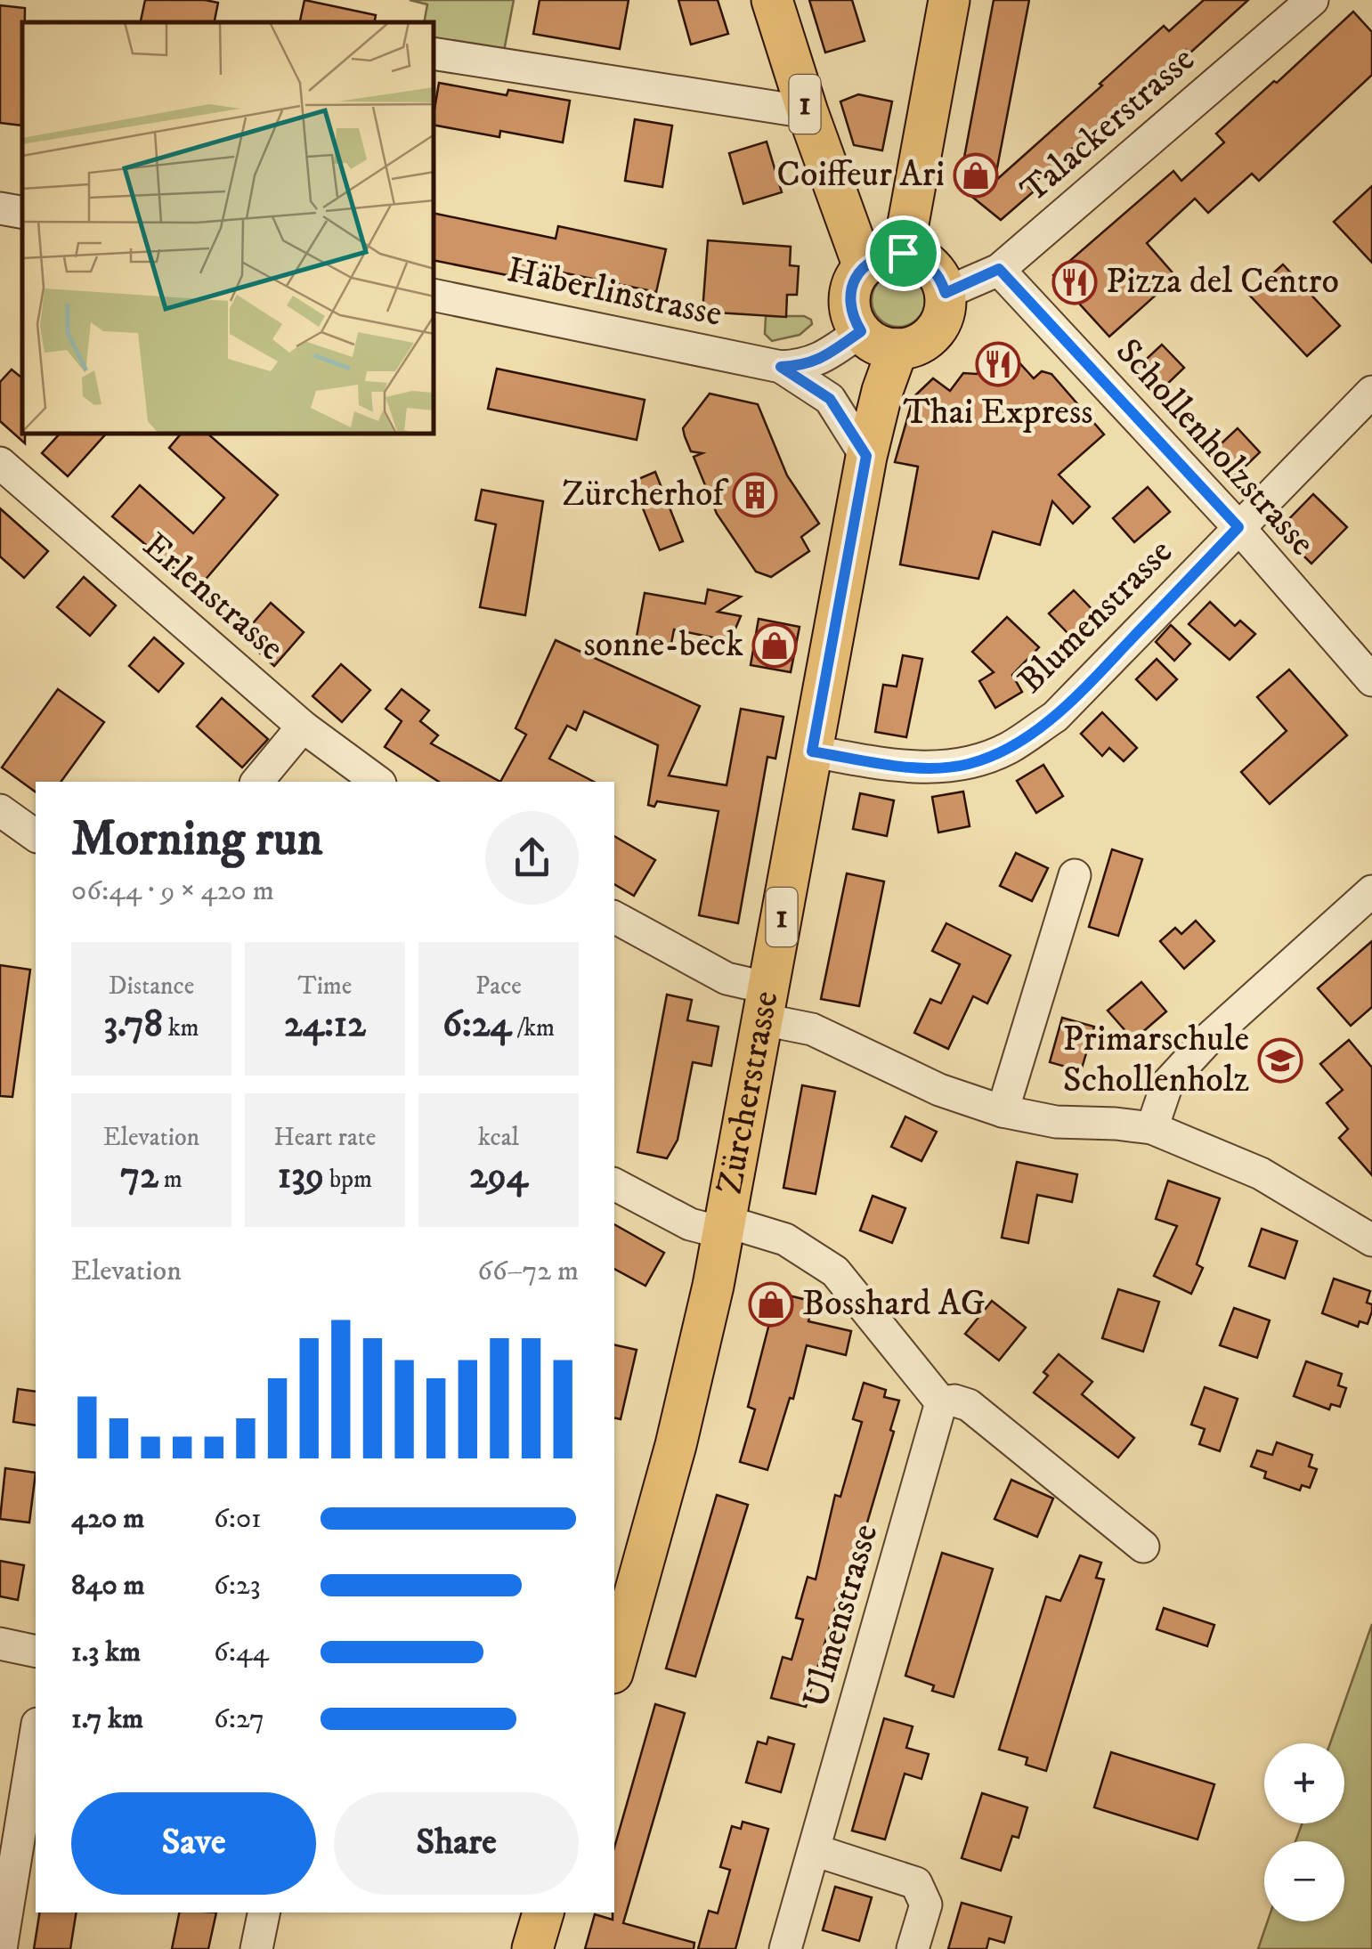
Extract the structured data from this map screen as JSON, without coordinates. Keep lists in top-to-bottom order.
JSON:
{
  "streets": {
    "main road": ["1", "Zürcherstrasse"],
    "street": [
      "Talackerstrasse",
      "Häberlinstrasse",
      "Schollenholzstrasse",
      "Erlenstrasse",
      "Blumenstrasse",
      "Ulmenstrasse"
    ]
  },
  "crossings": [
    ["1", "Talackerstrasse"],
    ["1", "Häberlinstrasse"],
    ["1", "Zürcherstrasse"],
    ["Talackerstrasse", "Häberlinstrasse"],
    ["Talackerstrasse", "Schollenholzstrasse"],
    ["Talackerstrasse", "Zürcherstrasse"],
    ["Häberlinstrasse", "Zürcherstrasse"],
    ["Schollenholzstrasse", "Blumenstrasse"],
    ["Blumenstrasse", "Zürcherstrasse"]
  ],
  "places": {
    "shop": ["Coiffeur Ari", "sonne-beck", "Bosshard AG"],
    "restaurant": ["Pizza del Centro", "Thai Express"],
    "building": ["Zürcherhof"],
    "school or university": ["Primarschule Schollenholz"]
  },
  "page": {
    "heading": ["Morning run", "06:44 · 9 × 420 m"],
    "stats": [
      ["Distance", "3.78 km"],
      ["Time", "24:12"],
      ["Pace", "6:24 /km"],
      ["Elevation", "72 m"],
      ["Heart rate", "139 bpm"],
      ["kcal", "294"]
    ],
    "chart": ["Elevation", "66–72 m"],
    "list": [
      {
        "name": "420 m",
        "note": "6:01"
      },
      {
        "name": "840 m",
        "note": "6:23"
      },
      {
        "name": "1.3 km",
        "note": "6:44"
      },
      {
        "name": "1.7 km",
        "note": "6:27"
      }
    ],
    "map_buttons": ["+", "−"],
    "buttons": ["Save", "Share"]
  }
}
